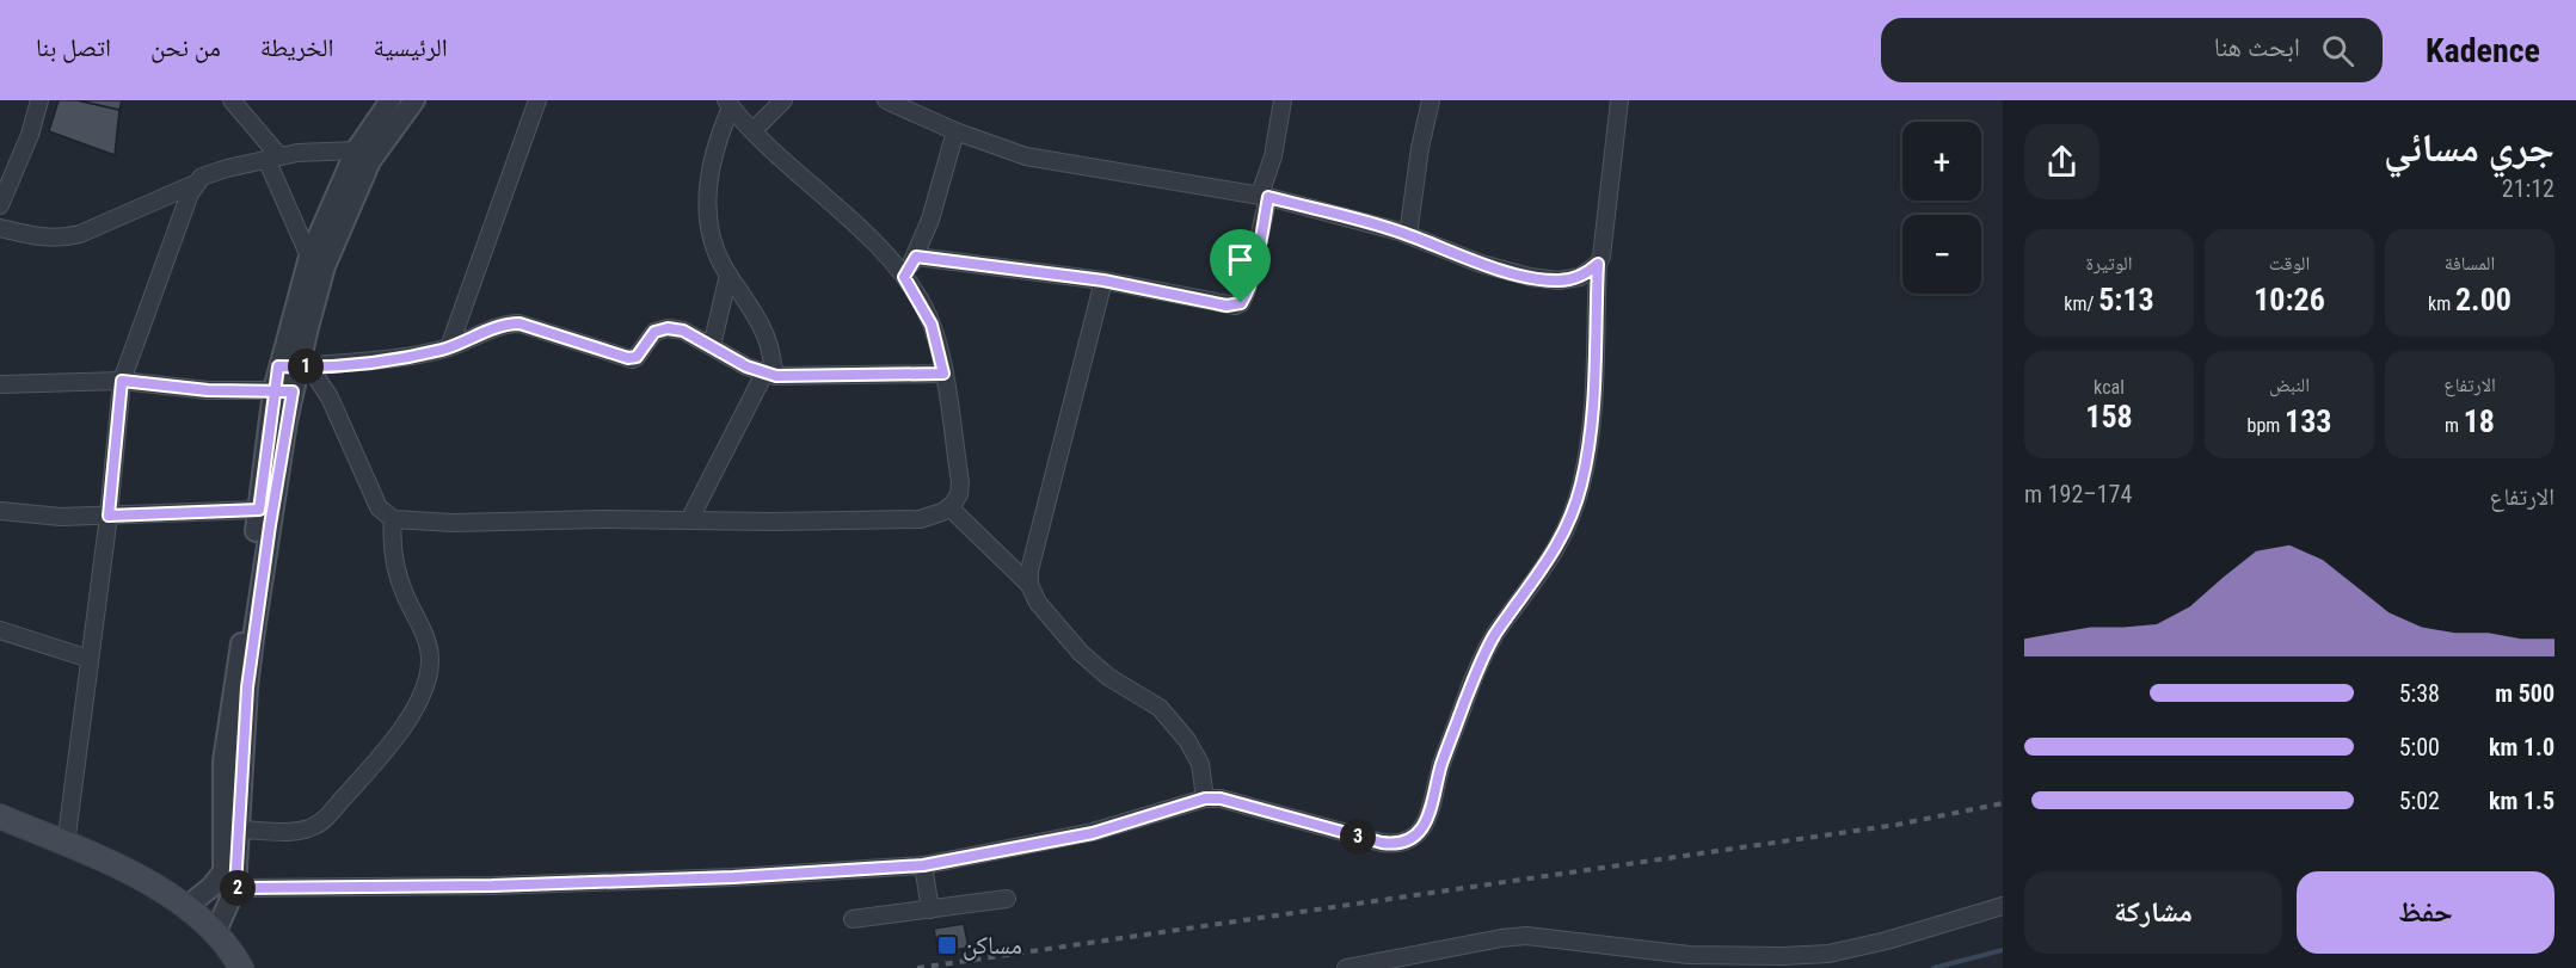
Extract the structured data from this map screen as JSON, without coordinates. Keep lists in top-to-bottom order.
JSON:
{
  "places": {
    "transit": ["مساكن"]
  },
  "page": {
    "header": "Kadence",
    "search": "ابحث هنا",
    "nav": [
      "الرئيسية",
      "الخريطة",
      "من نحن",
      "اتصل بنا"
    ],
    "heading": ["جري مسائي", "21:12"],
    "map_buttons": ["+", "−"],
    "stats": [
      ["المسافة", "2.00 km"],
      ["الوقت", "10:26"],
      ["الوتيرة", "5:13 /km"],
      ["الارتفاع", "18 m"],
      ["النبض", "133 bpm"],
      ["kcal", "158"]
    ],
    "pins": ["1", "3", "2"],
    "chart": ["الارتفاع", "174–192 m"],
    "list": [
      {
        "name": "500 m",
        "note": "5:38"
      },
      {
        "name": "1.0 km",
        "note": "5:00"
      },
      {
        "name": "1.5 km",
        "note": "5:02"
      }
    ],
    "buttons": ["حفظ", "مشاركة"]
  }
}
